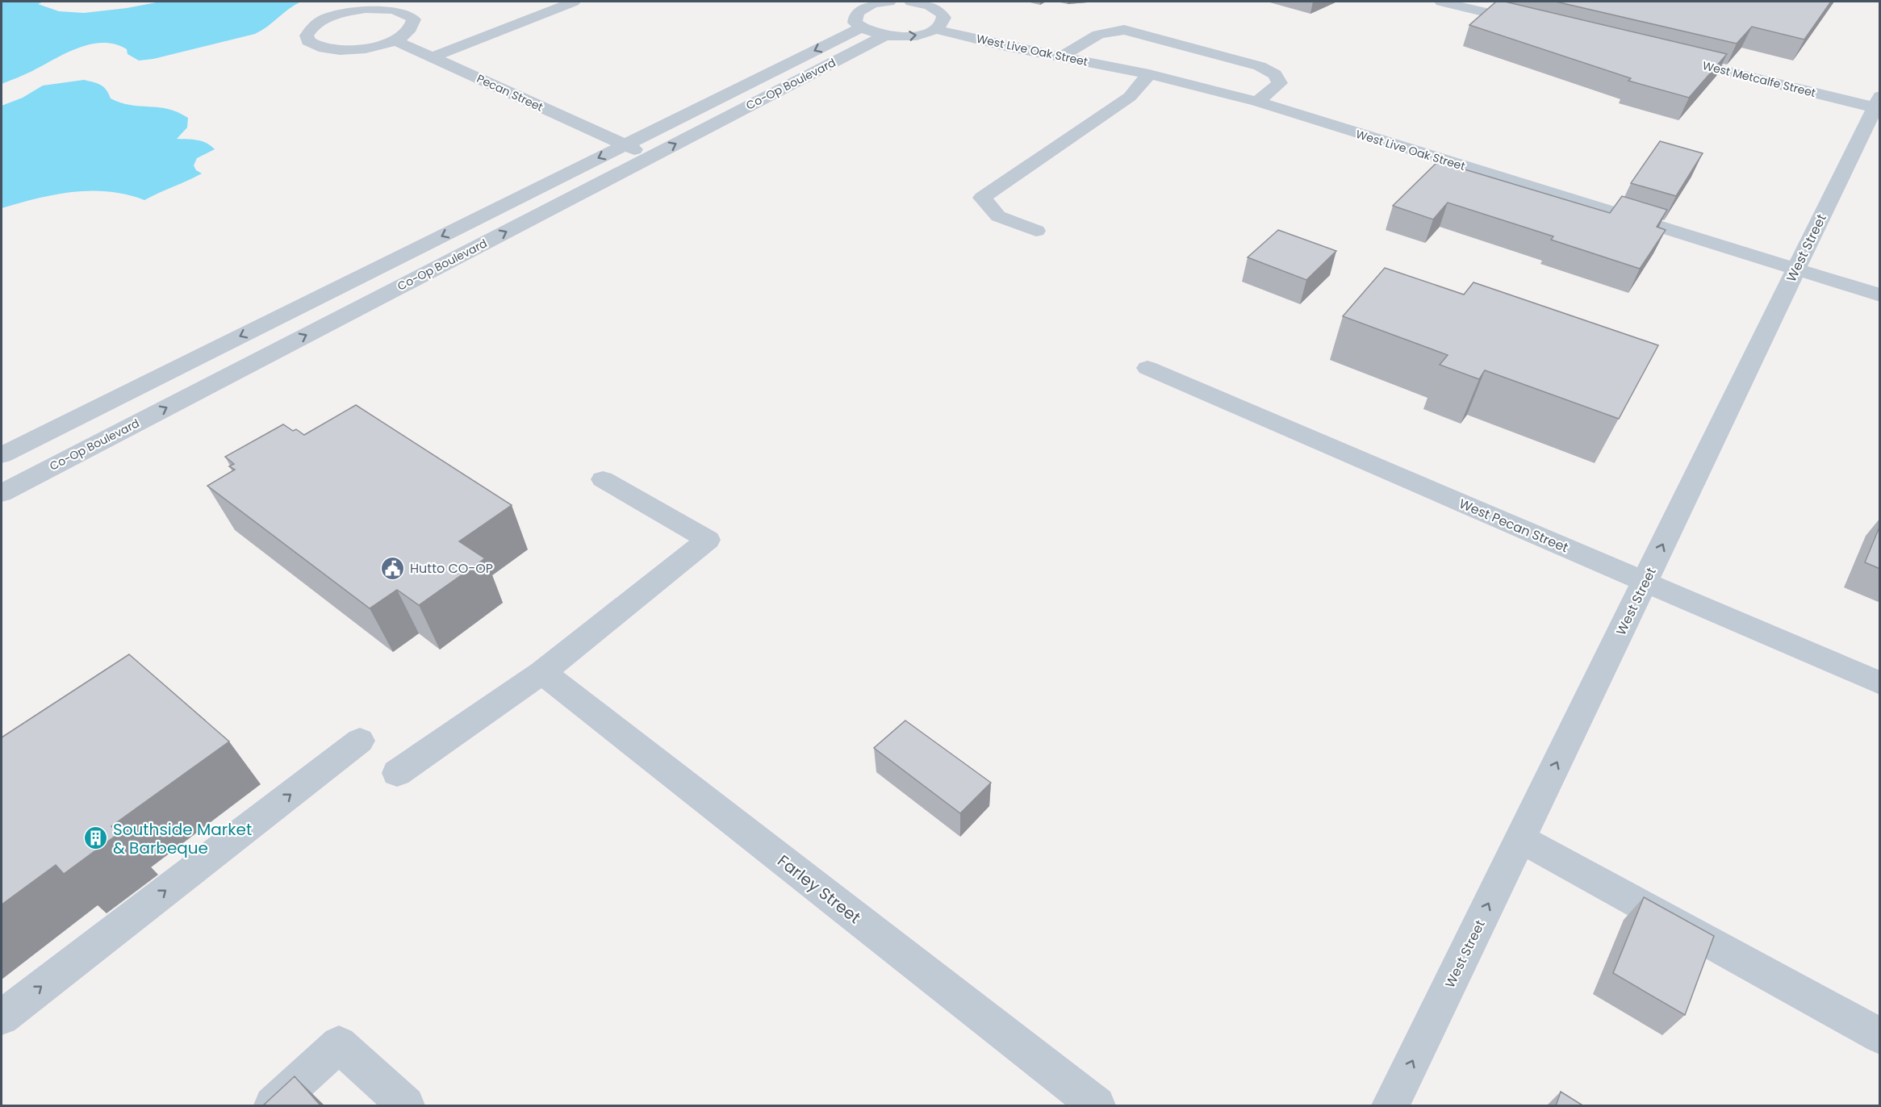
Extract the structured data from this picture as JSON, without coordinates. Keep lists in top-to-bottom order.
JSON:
{
  "streets": {
    "street": [
      "West Live Oak Street",
      "West Metcalfe Street",
      "Co-Op Boulevard",
      "Pecan Street",
      "West Street",
      "West Pecan Street",
      "Farley Street"
    ]
  },
  "crossings": [
    ["West Live Oak Street", "West Street"],
    ["West Metcalfe Street", "West Street"],
    ["Co-Op Boulevard", "Pecan Street"],
    ["West Street", "West Pecan Street"]
  ],
  "one_way": ["West Street"],
  "places": {
    "public building": ["Hutto CO-OP"],
    "building": ["Southside Market & Barbeque"]
  }
}
